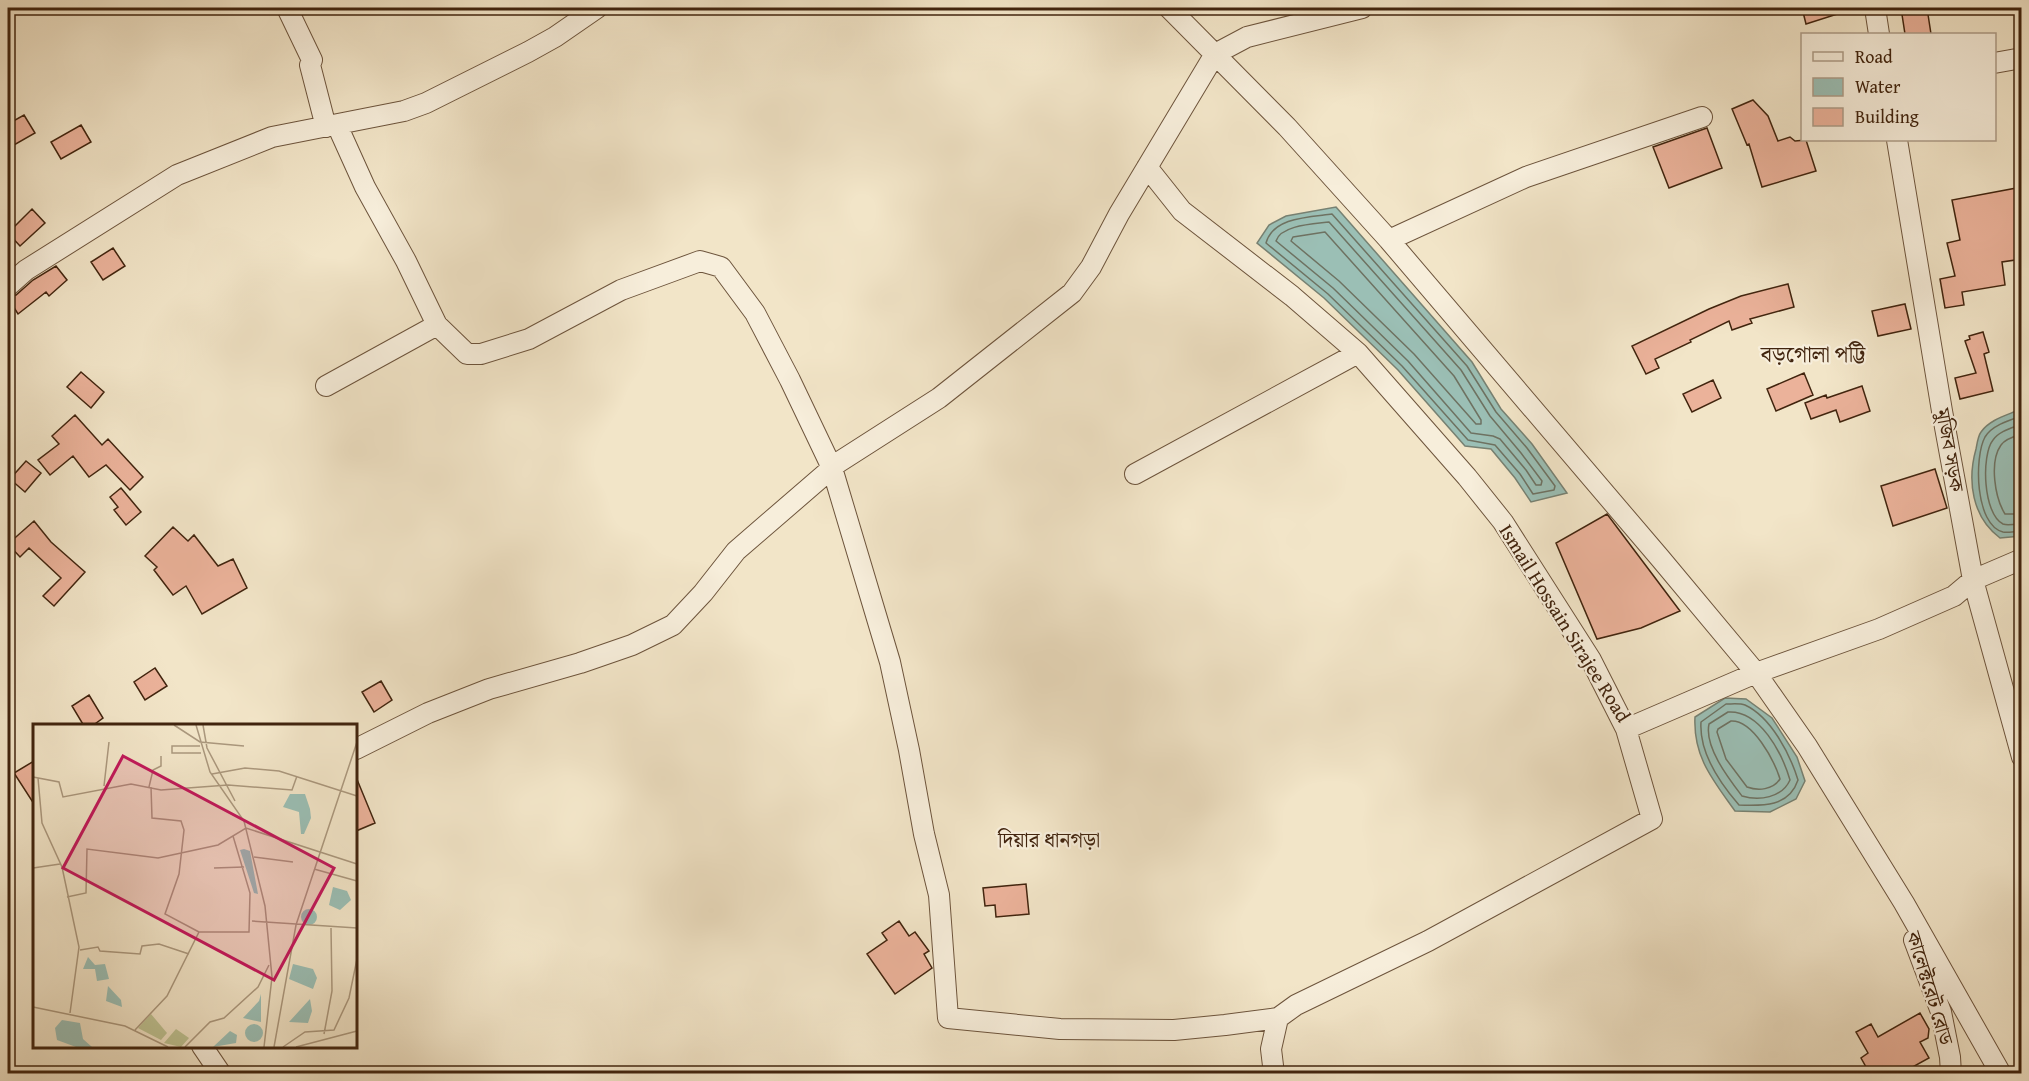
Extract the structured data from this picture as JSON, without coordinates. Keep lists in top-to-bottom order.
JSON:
{
  "streets": {
    "street": ["মুজিব সড়ক", "Ismail Hossain Sirajee Road", "কালেক্টরেট রোড"]
  },
  "crossings": [
    ["মুজিব সড়ক", "Ismail Hossain Sirajee Road"]
  ],
  "districts": ["বড়গোলা পট্টি", "দিয়ার ধানগড়া"],
  "legend": ["Road", "Water", "Building"]
}
